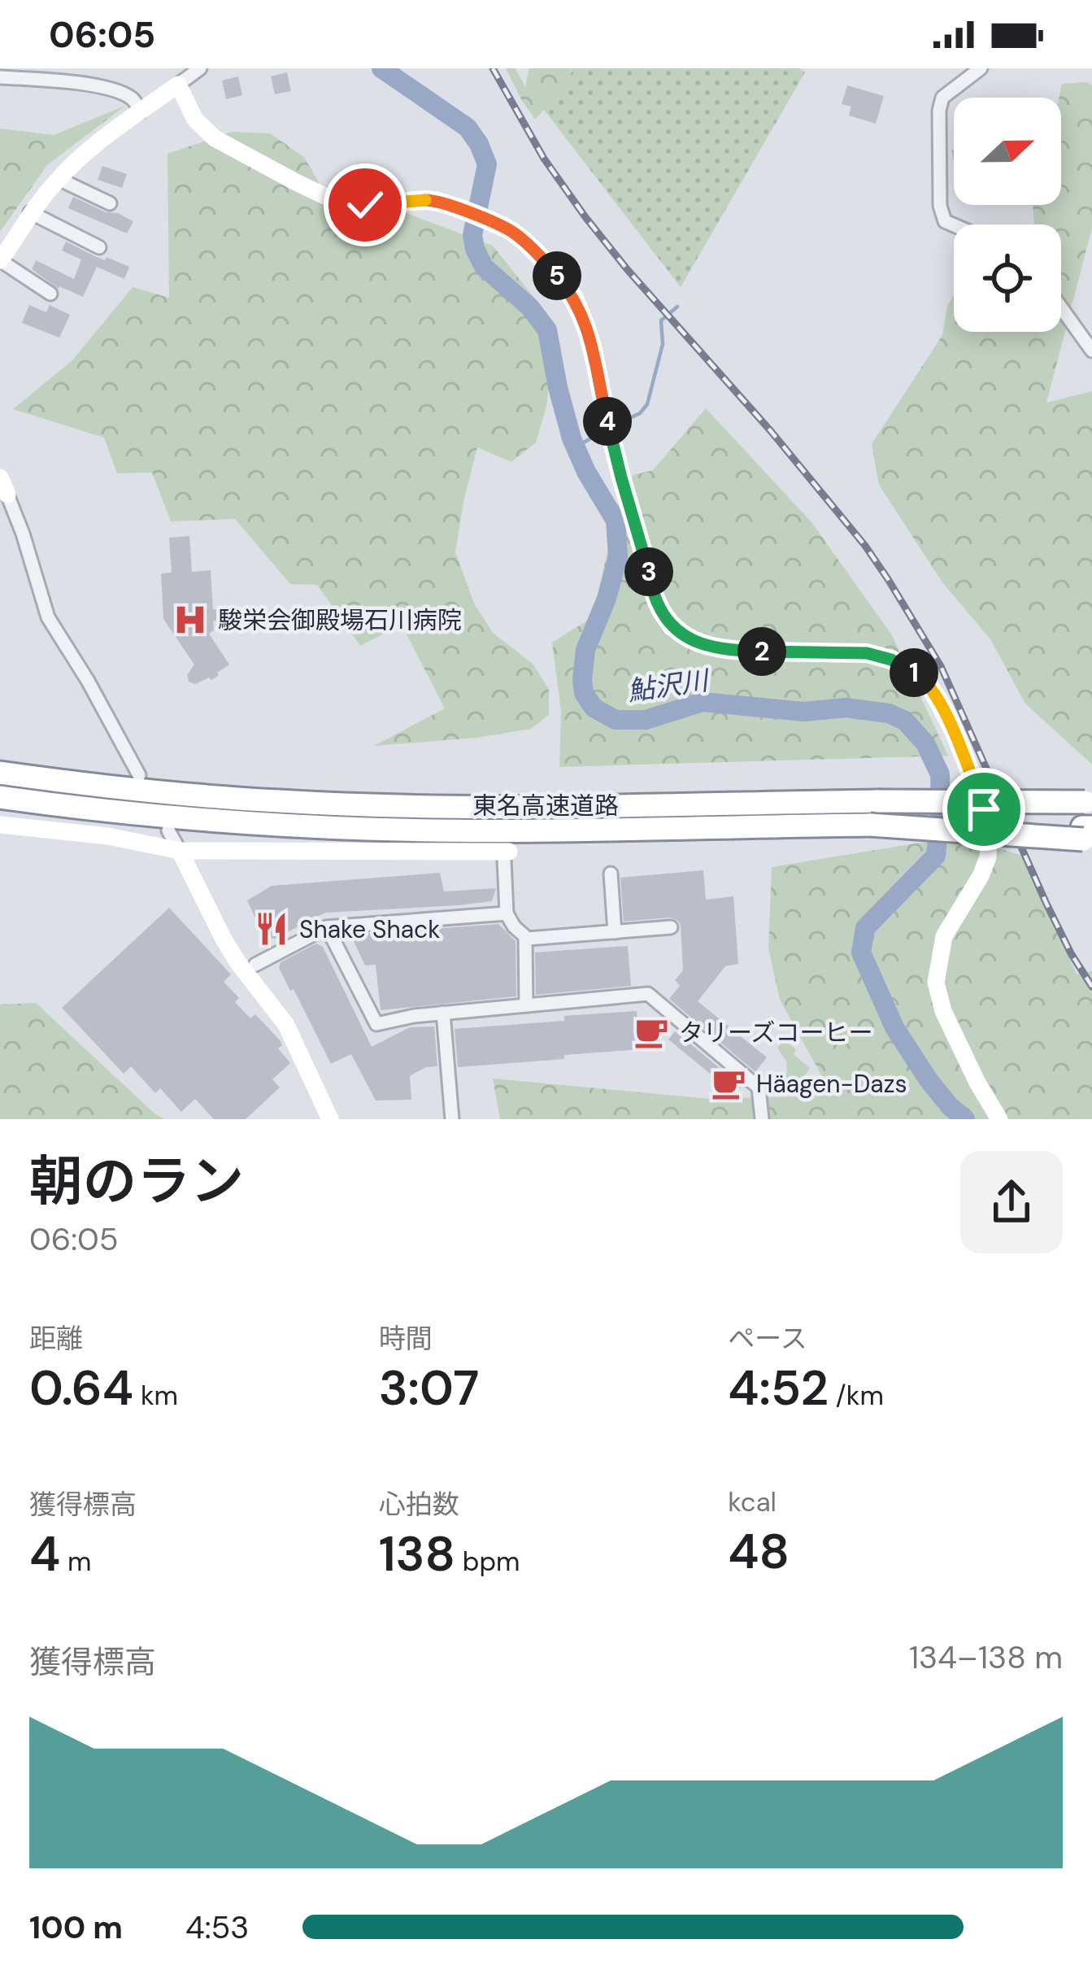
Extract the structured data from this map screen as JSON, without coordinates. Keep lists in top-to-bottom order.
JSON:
{
  "streets": {
    "highway": ["東名高速道路"]
  },
  "water": ["鮎沢川"],
  "places": {
    "hospital": ["駿栄会御殿場石川病院"],
    "restaurant": ["Shake Shack"],
    "cafe": ["タリーズコーヒー", "Häagen-Dazs"]
  },
  "north": "right",
  "page": {
    "status": "06:05",
    "pins": [
      "5",
      "4",
      "3",
      "2",
      "1"
    ],
    "heading": ["朝のラン", "06:05"],
    "stats": [
      ["距離", "0.64 km"],
      ["時間", "3:07"],
      ["ペース", "4:52 /km"],
      ["獲得標高", "4 m"],
      ["心拍数", "138 bpm"],
      ["kcal", "48"]
    ],
    "chart": ["獲得標高", "134–138 m"],
    "list": [
      {
        "name": "100 m",
        "note": "4:53"
      }
    ]
  }
}
